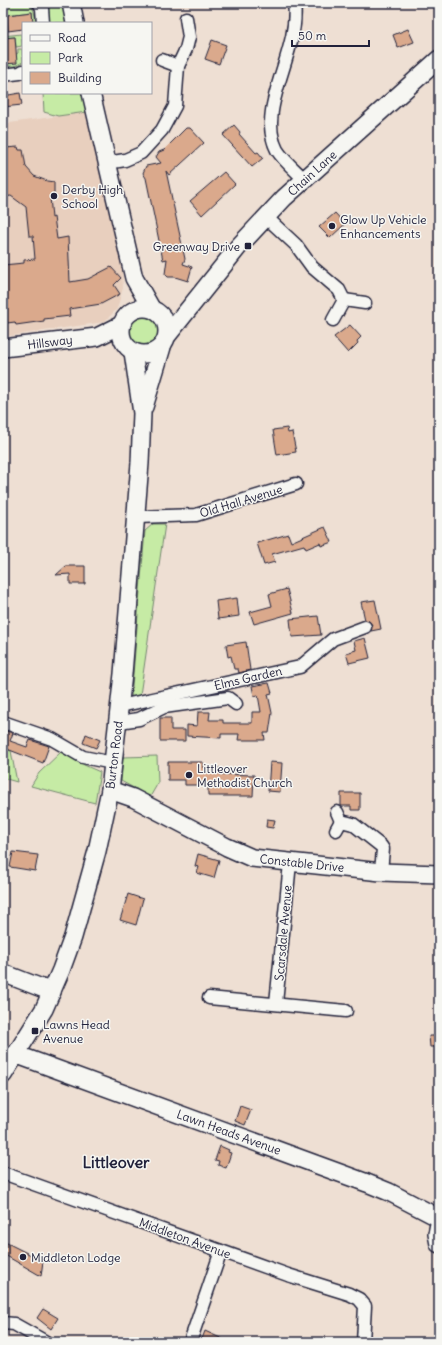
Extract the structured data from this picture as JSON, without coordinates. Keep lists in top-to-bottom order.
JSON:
{
  "streets": {
    "street": [
      "Chain Lane",
      "Hillsway",
      "Old Hall Avenue",
      "Elms Garden",
      "Burton Road",
      "Constable Drive",
      "Scarsdale Avenue",
      "Lawn Heads Avenue",
      "Middleton Avenue"
    ]
  },
  "crossings": [
    ["Chain Lane", "Hillsway"],
    ["Chain Lane", "Burton Road"],
    ["Hillsway", "Burton Road"],
    ["Old Hall Avenue", "Burton Road"],
    ["Elms Garden", "Burton Road"],
    ["Burton Road", "Constable Drive"],
    ["Burton Road", "Lawn Heads Avenue"],
    ["Constable Drive", "Scarsdale Avenue"]
  ],
  "districts": ["Littleover"],
  "places": {
    "other": [
      "Derby High School",
      "Glow Up Vehicle Enhancements",
      "Littleover Methodist Church",
      "Middleton Lodge"
    ],
    "transit": ["Greenway Drive", "Lawns Head Avenue"]
  },
  "legend": ["Road", "Park", "Building"],
  "scale_bar": "50 m"
}
